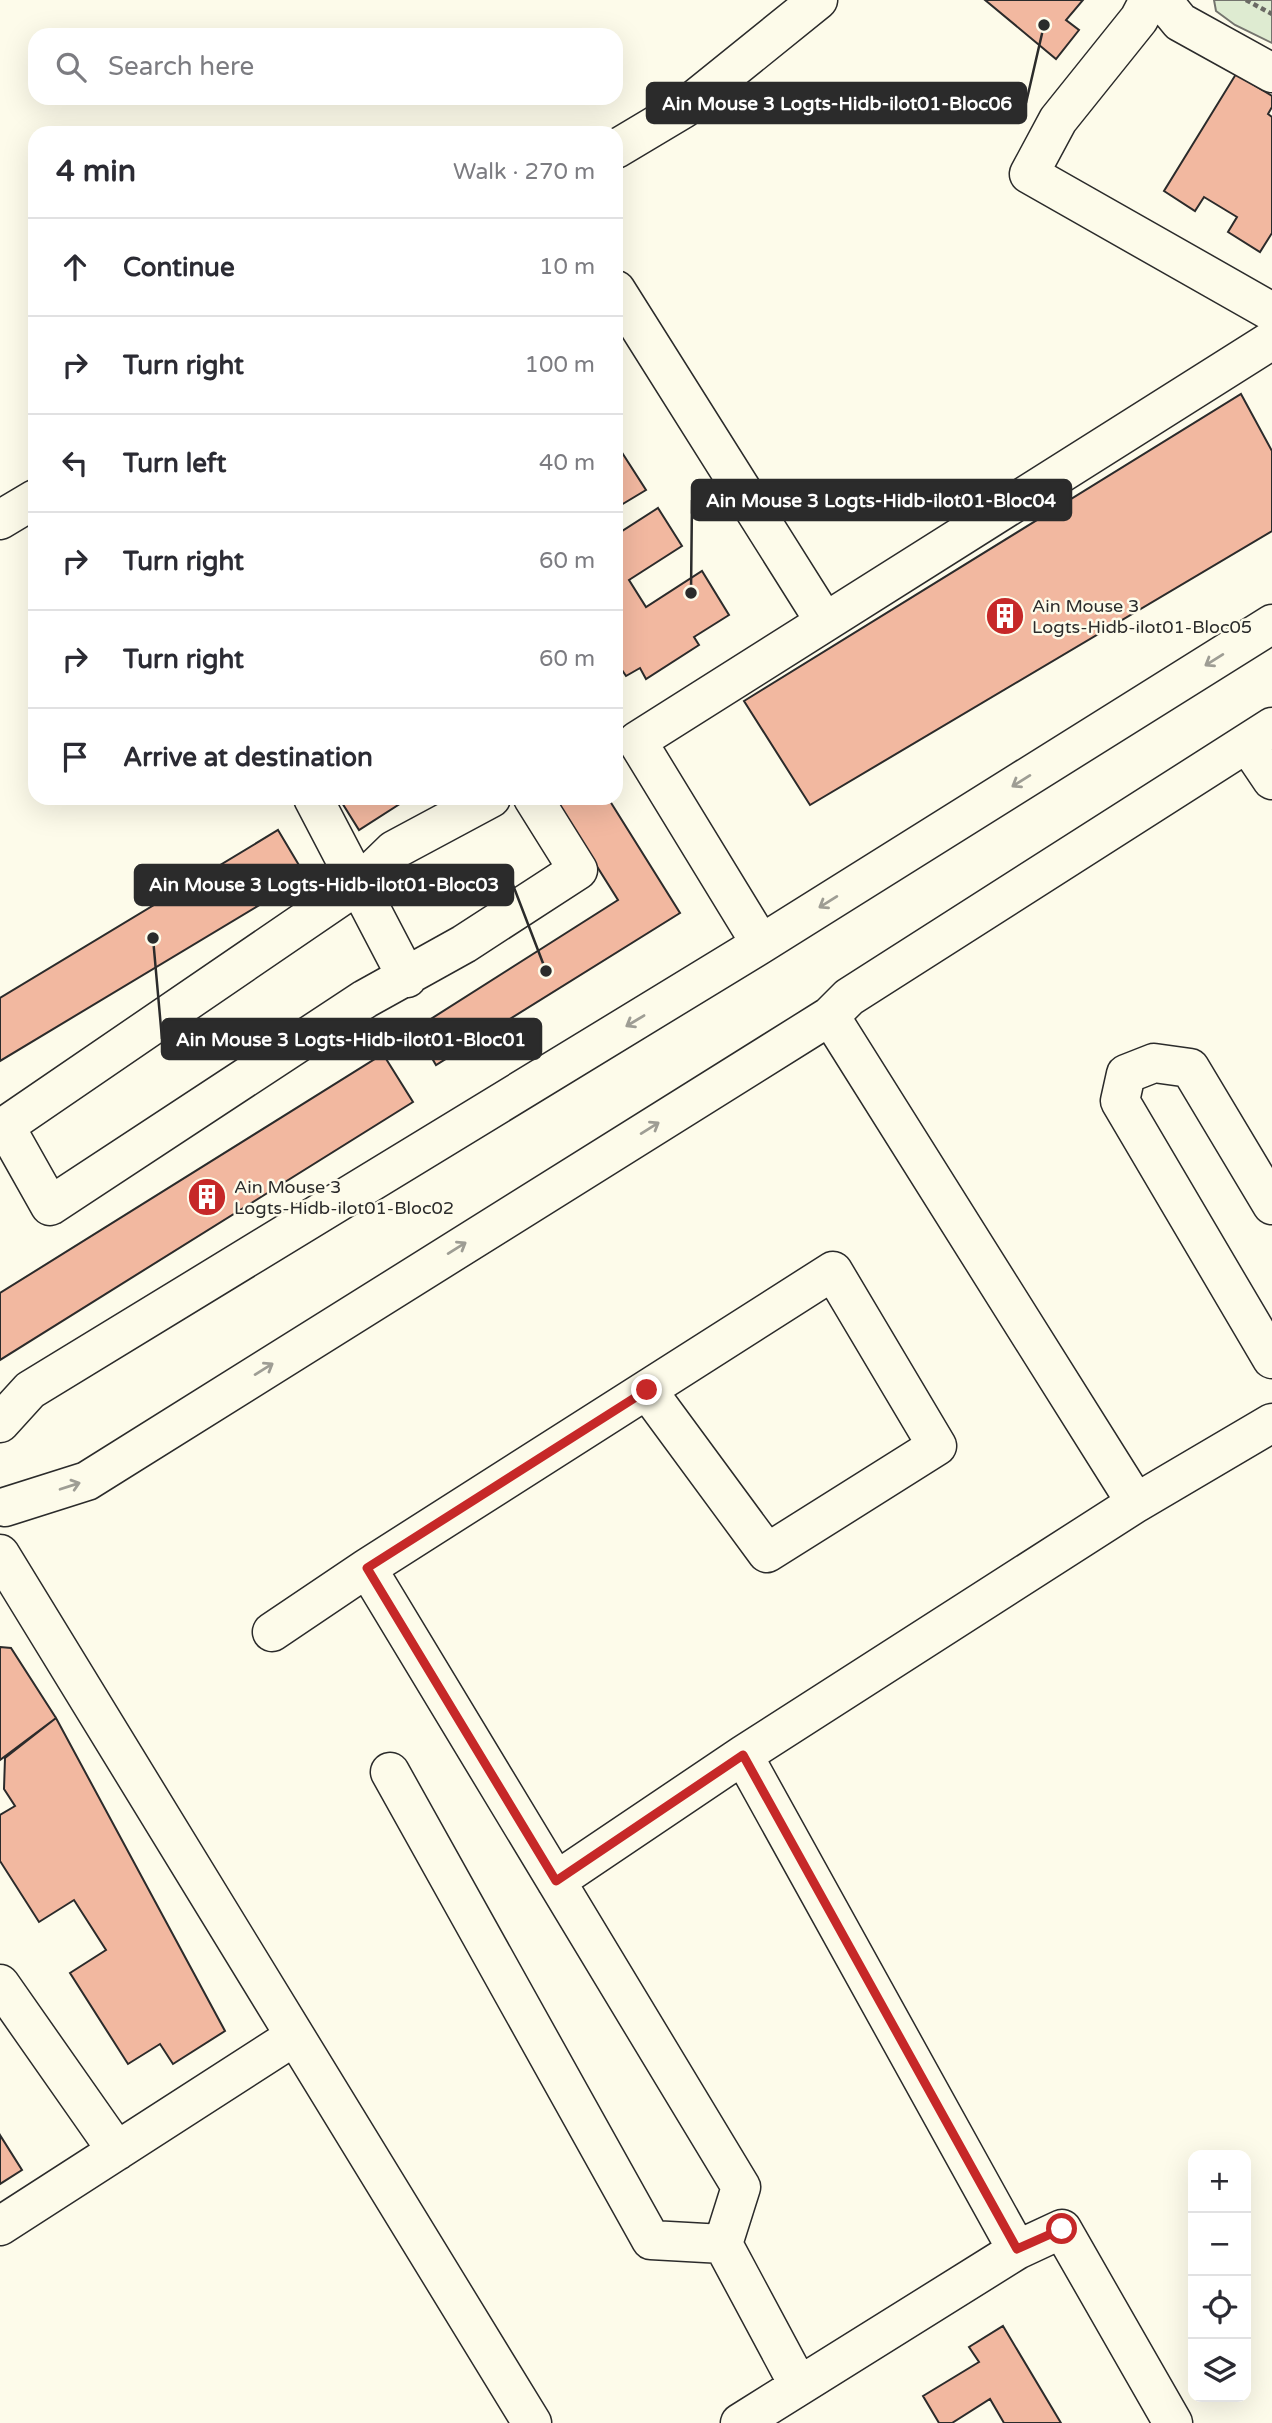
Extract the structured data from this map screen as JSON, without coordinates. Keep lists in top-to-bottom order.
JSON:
{
  "places": {
    "other": [
      "Ain Mouse 3 Logts-Hidb-ilot01-Bloc06",
      "Ain Mouse 3 Logts-Hidb-ilot01-Bloc04",
      "Ain Mouse 3 Logts-Hidb-ilot01-Bloc01",
      "Ain Mouse 3 Logts-Hidb-ilot01-Bloc03"
    ],
    "building": ["Ain Mouse 3 Logts-Hidb-ilot01-Bloc05", "Ain Mouse 3 Logts-Hidb-ilot01-Bloc02"]
  },
  "page": {
    "search": "Search here",
    "heading": ["4 min", "Walk · 270 m"],
    "list": [
      ["Continue", "10 m"],
      ["Turn right", "100 m"],
      ["Turn left", "40 m"],
      ["Turn right", "60 m"],
      ["Turn right", "60 m"],
      "Arrive at destination"
    ],
    "map_buttons": ["+", "−"]
  }
}
